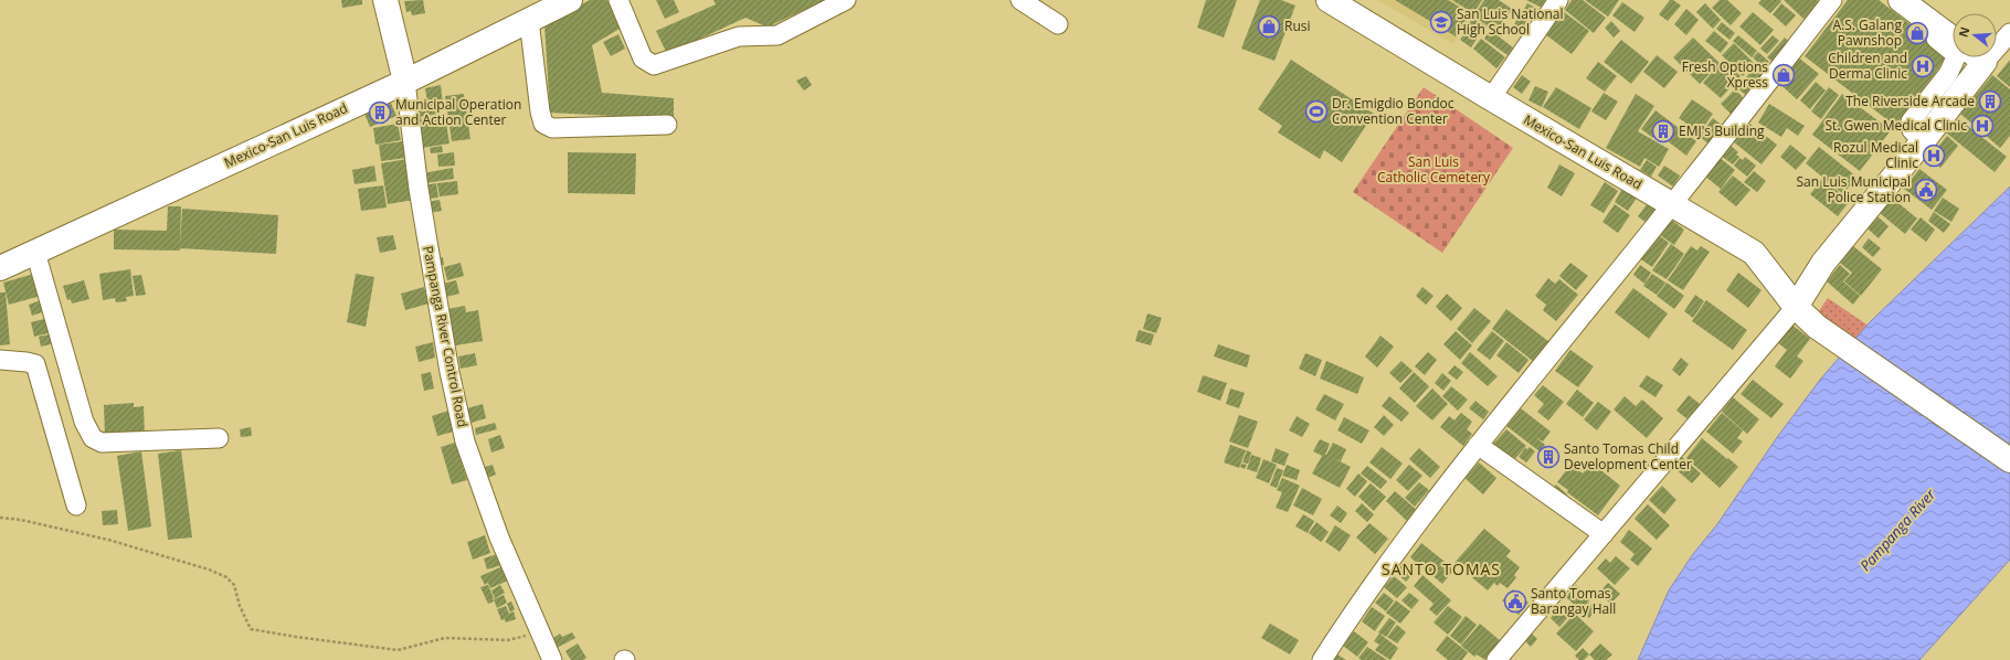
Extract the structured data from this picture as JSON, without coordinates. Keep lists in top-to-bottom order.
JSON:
{
  "streets": {
    "main road": ["Mexico-San Luis Road", "Pampanga River Control Road"]
  },
  "crossings": [
    ["Mexico-San Luis Road", "Pampanga River Control Road"]
  ],
  "districts": ["SANTO TOMAS"],
  "water": ["Pampanga River"],
  "parks": ["San Luis Catholic Cemetery"],
  "places": {
    "school or university": ["San Luis National High School"],
    "shop": ["Rusi", "A.S. Galang Pawnshop", "Fresh Options Xpress"],
    "hospital": ["Children and Derma Clinic", "St. Gwen Medical Clinic", "Rozul Medical Clinic"],
    "building": [
      "The Riverside Arcade",
      "Municipal Operation and Action Center",
      "EMJ's Building",
      "Santo Tomas Child Development Center"
    ],
    "sports": ["Dr. Emigdio Bondoc Convention Center"],
    "public building": ["San Luis Municipal Police Station", "Santo Tomas Barangay Hall"]
  },
  "north": "left"
}
